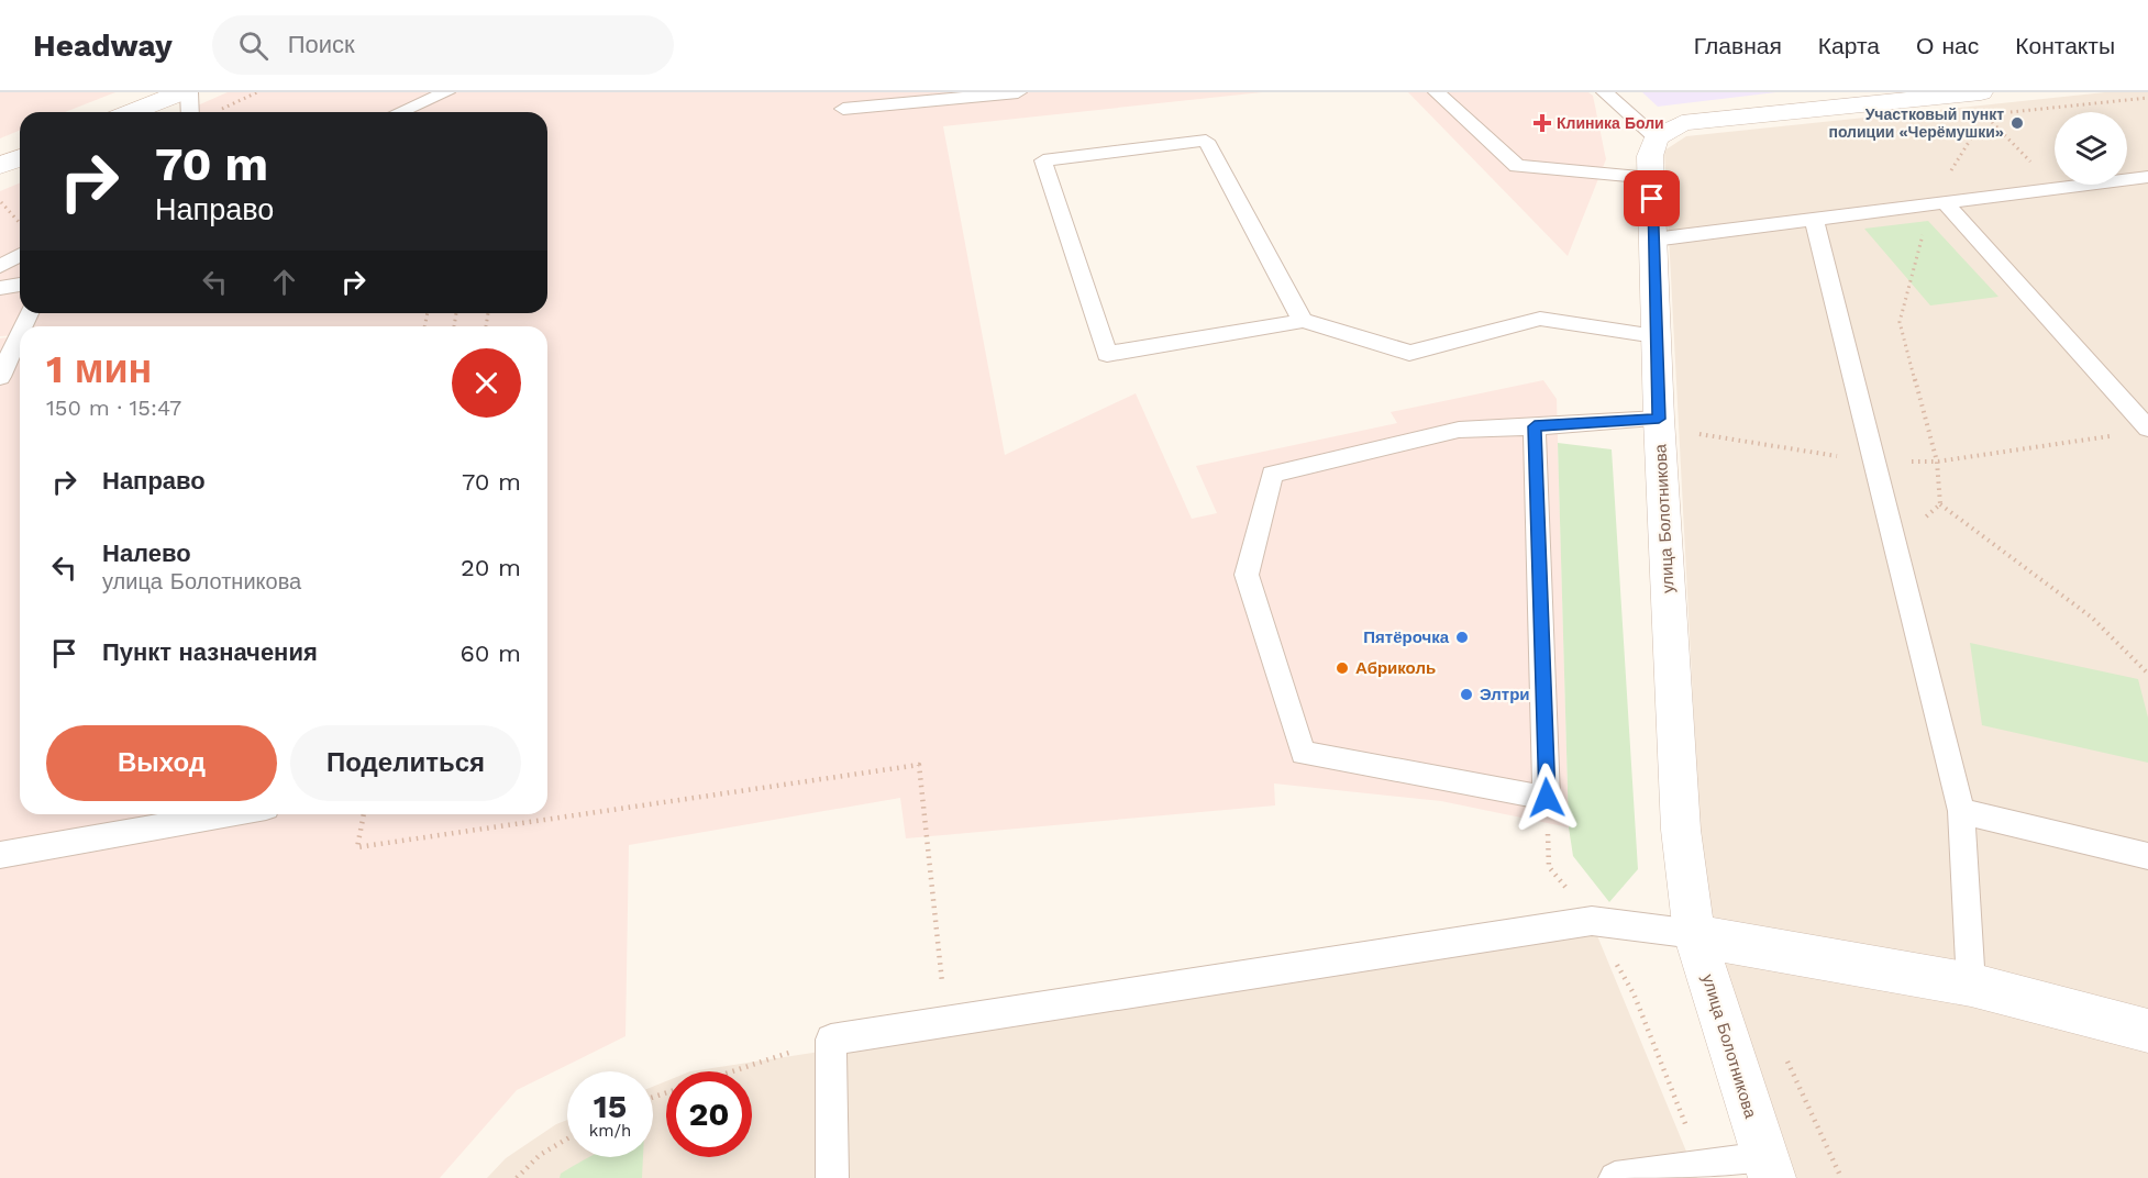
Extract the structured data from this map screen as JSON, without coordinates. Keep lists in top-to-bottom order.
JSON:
{
  "streets": {
    "street": ["улица Болотникова"]
  },
  "places": {
    "health": ["Клиника Боли"],
    "other": [
      "Участковый пункт полиции «Черёмушки»",
      "Пятёрочка",
      "Абриколь",
      "Элтри"
    ]
  },
  "page": {
    "header": "Headway",
    "search": "Поиск",
    "nav": [
      "Главная",
      "Карта",
      "О нас",
      "Контакты"
    ],
    "turn": ["70 m", "Направо"],
    "heading": ["1 мин", "150 m · 15:47"],
    "list": [
      {
        "name": "Направо",
        "value": "70 m"
      },
      {
        "name": "Налево",
        "note": "улица Болотникова",
        "value": "20 m"
      },
      {
        "name": "Пункт назначения",
        "value": "60 m"
      }
    ],
    "buttons": ["Выход", "Поделиться"],
    "speed": "15 km/h",
    "limit": "20"
  }
}
